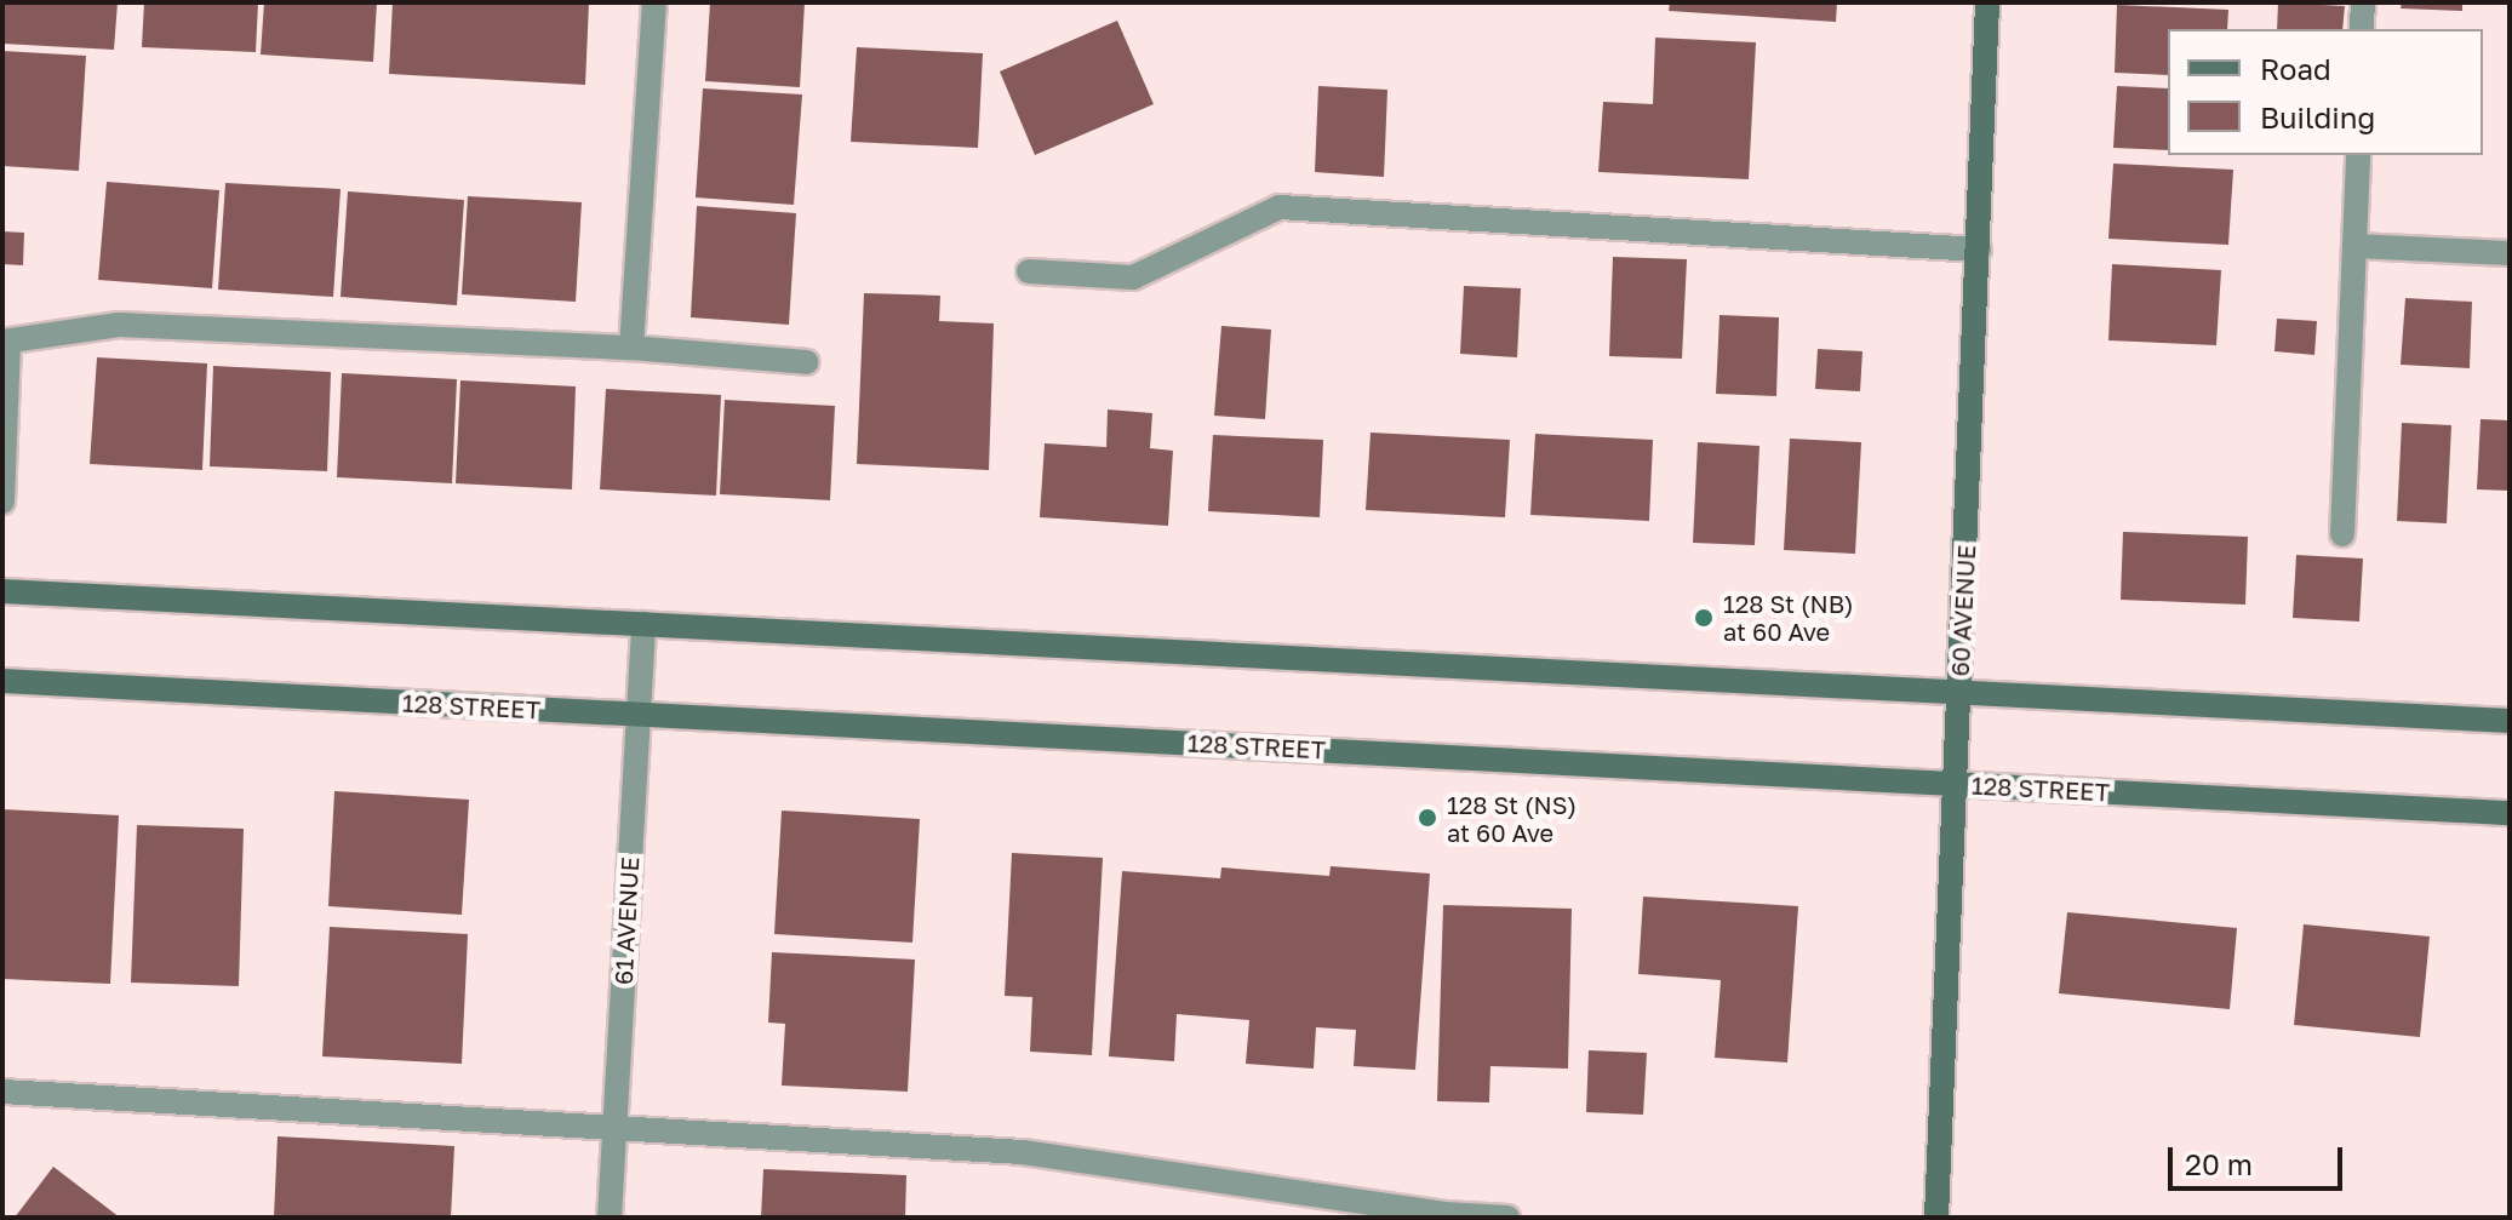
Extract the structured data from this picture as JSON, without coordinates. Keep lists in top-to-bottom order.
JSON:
{
  "streets": {
    "main road": ["60 AVENUE", "128 STREET"],
    "street": ["61 AVENUE"]
  },
  "crossings": [
    ["60 AVENUE", "128 STREET"],
    ["128 STREET", "61 AVENUE"]
  ],
  "places": ["128 St (NB) at 60 Ave", "128 St (NS) at 60 Ave"],
  "legend": ["Road", "Building"],
  "scale_bar": "20 m"
}
